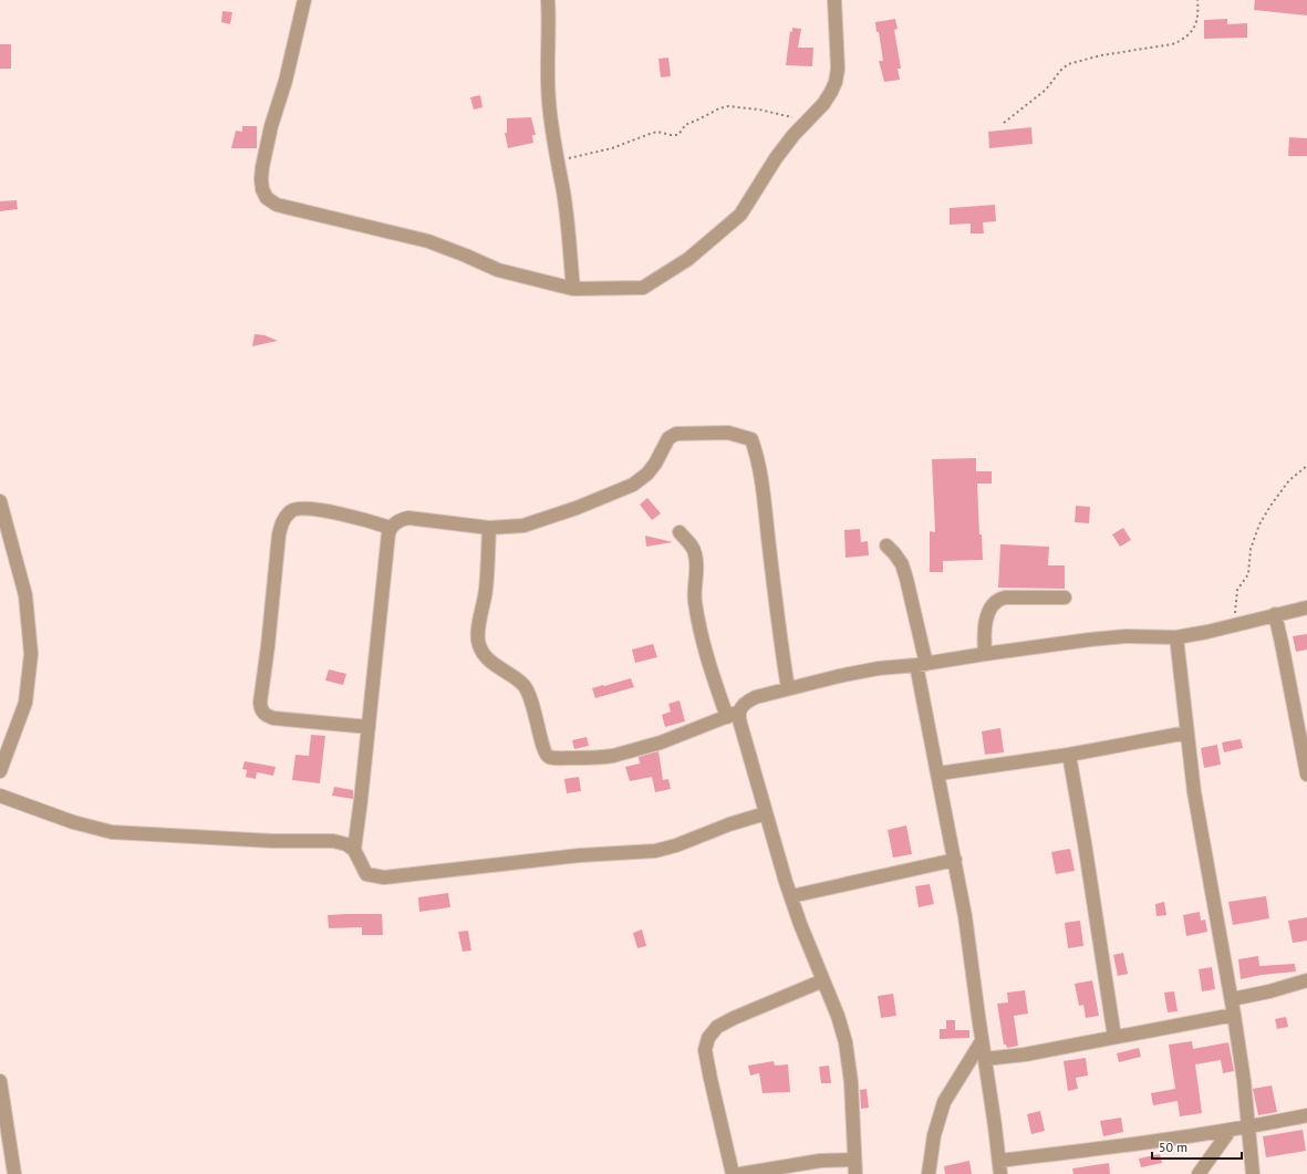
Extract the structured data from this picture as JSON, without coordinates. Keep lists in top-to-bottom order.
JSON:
{
  "scale_bar": "50 m"
}
